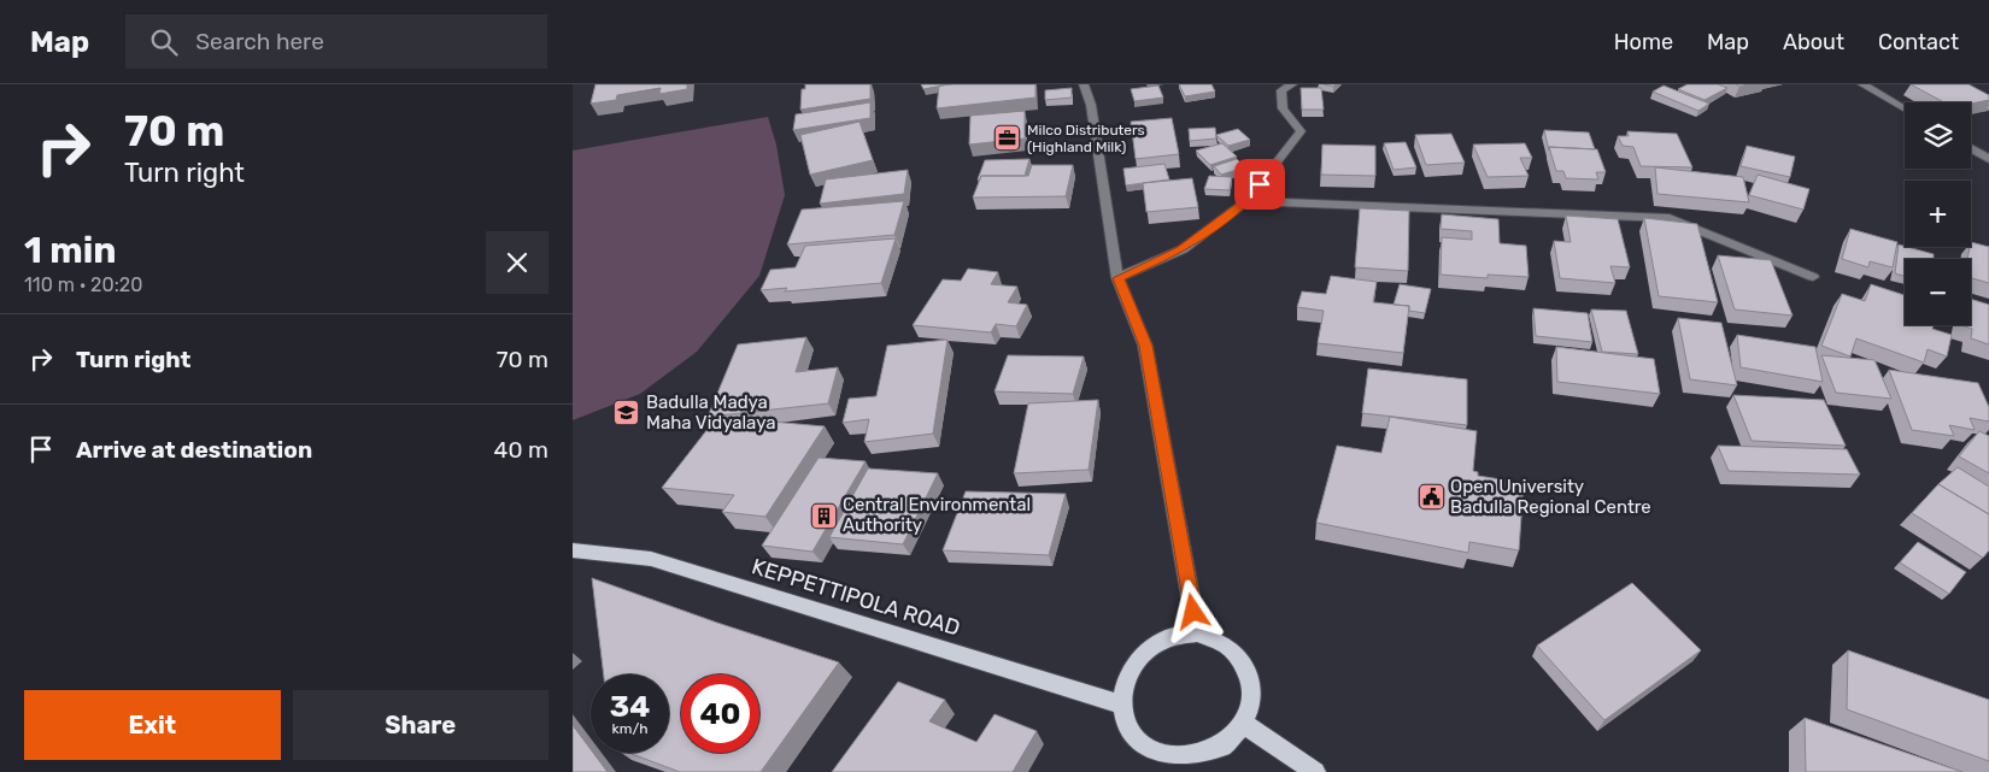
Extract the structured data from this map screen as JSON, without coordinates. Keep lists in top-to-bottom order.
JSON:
{
  "streets": {
    "main road": ["KEPPETTIPOLA ROAD"]
  },
  "places": {
    "office": ["Milco Distributers (Highland Milk)"],
    "school or university": ["Badulla Madya Maha Vidyalaya"],
    "public building": ["Open University Badulla Regional Centre"],
    "building": ["Central Environmental Authority"]
  },
  "page": {
    "header": "Map",
    "search": "Search here",
    "nav": [
      "Home",
      "Map",
      "About",
      "Contact"
    ],
    "turn": ["70 m", "Turn right"],
    "map_buttons": ["+", "−"],
    "heading": ["1 min", "110 m · 20:20"],
    "list": [
      {
        "name": "Turn right",
        "value": "70 m"
      },
      {
        "name": "Arrive at destination",
        "value": "40 m"
      }
    ],
    "speed": "34 km/h",
    "limit": "40",
    "buttons": ["Exit", "Share"]
  }
}
